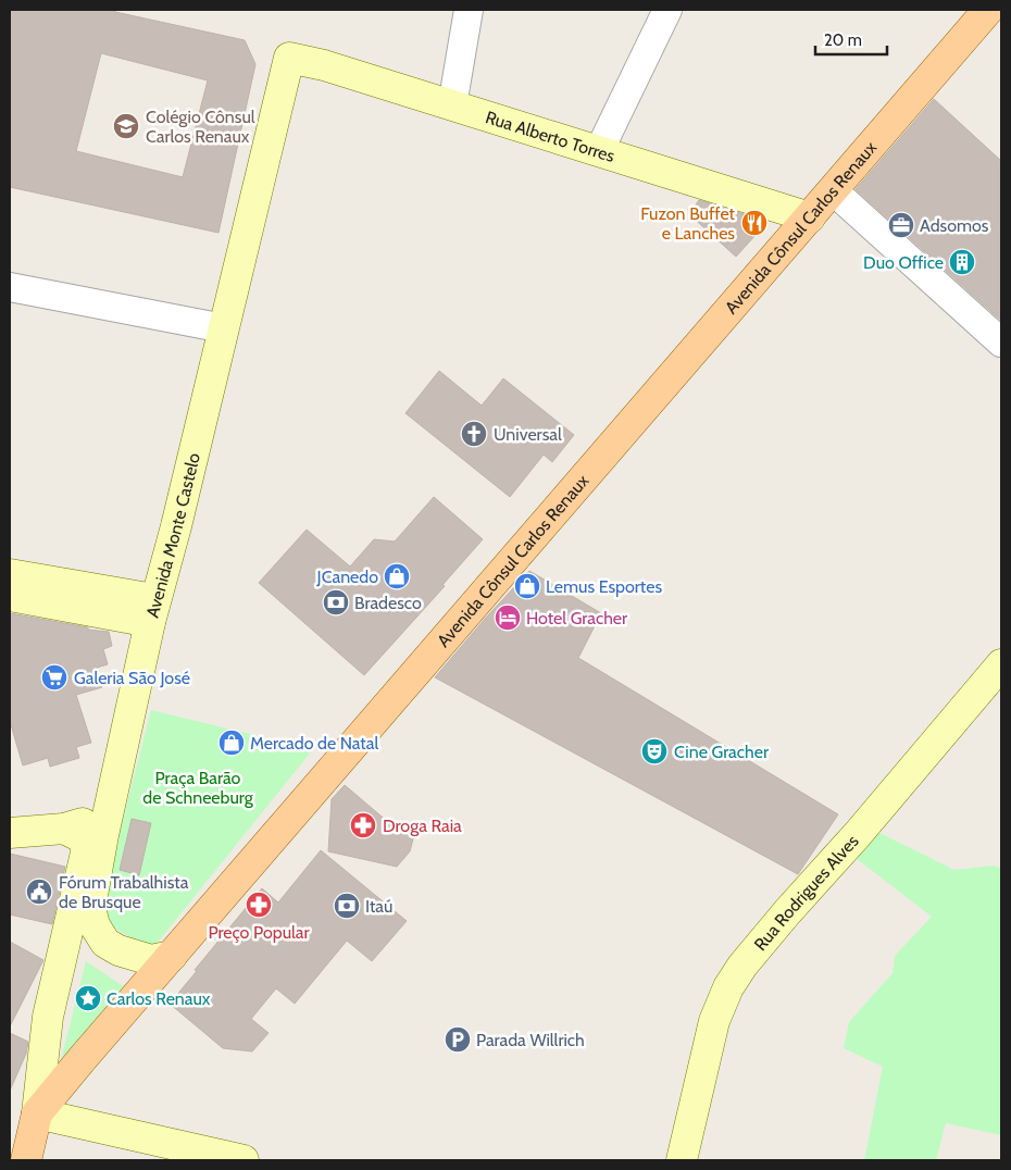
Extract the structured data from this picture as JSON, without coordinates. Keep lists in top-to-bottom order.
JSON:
{
  "streets": {
    "main road": [
      "Rua Alberto Torres",
      "Avenida Cônsul Carlos Renaux",
      "Avenida Monte Castelo",
      "Rua Rodrigues Alves"
    ]
  },
  "crossings": [
    ["Rua Alberto Torres", "Avenida Cônsul Carlos Renaux"],
    ["Rua Alberto Torres", "Avenida Monte Castelo"],
    ["Avenida Cônsul Carlos Renaux", "Avenida Monte Castelo"]
  ],
  "parks": ["Praça Barão de Schneeburg"],
  "places": {
    "school or university": ["Colégio Cônsul Carlos Renaux"],
    "restaurant": ["Fuzon Buffet e Lanches"],
    "office": ["Adsomos"],
    "building": ["Duo Office"],
    "church": ["Universal"],
    "shop": ["JCanedo", "Lemus Esportes", "Mercado de Natal"],
    "bank": ["Bradesco", "Itaú"],
    "hotel": ["Hotel Gracher"],
    "supermarket": ["Galeria São José"],
    "theatre": ["Cine Gracher"],
    "pharmacy": ["Droga Raia", "Preço Popular"],
    "public building": ["Fórum Trabalhista de Brusque"],
    "place": ["Carlos Renaux"],
    "parking": ["Parada Willrich"]
  },
  "scale_bar": "20 m"
}
